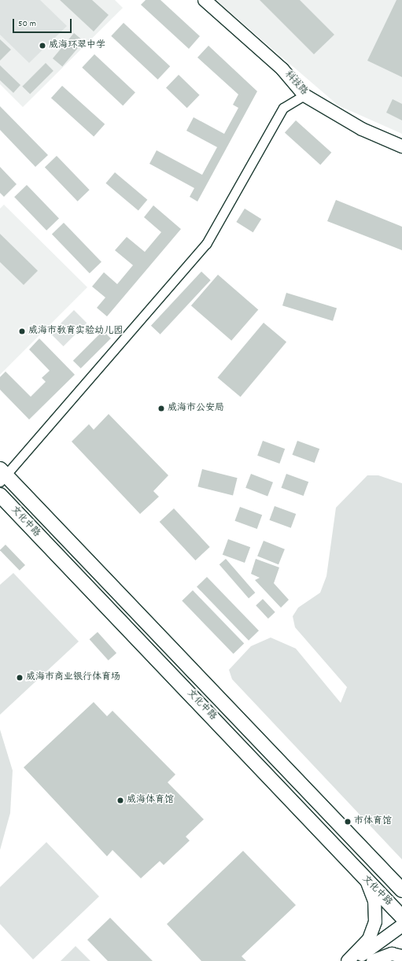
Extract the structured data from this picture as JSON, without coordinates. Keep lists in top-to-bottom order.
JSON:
{
  "streets": {
    "main road": ["科技路", "文化中路"]
  },
  "places": [
    "威海环翠中学",
    "威海市教育实验幼儿园",
    "威海市公安局",
    "威海市商业银行体育场",
    "威海体育馆",
    "市体育馆"
  ],
  "scale_bar": "50 m"
}
